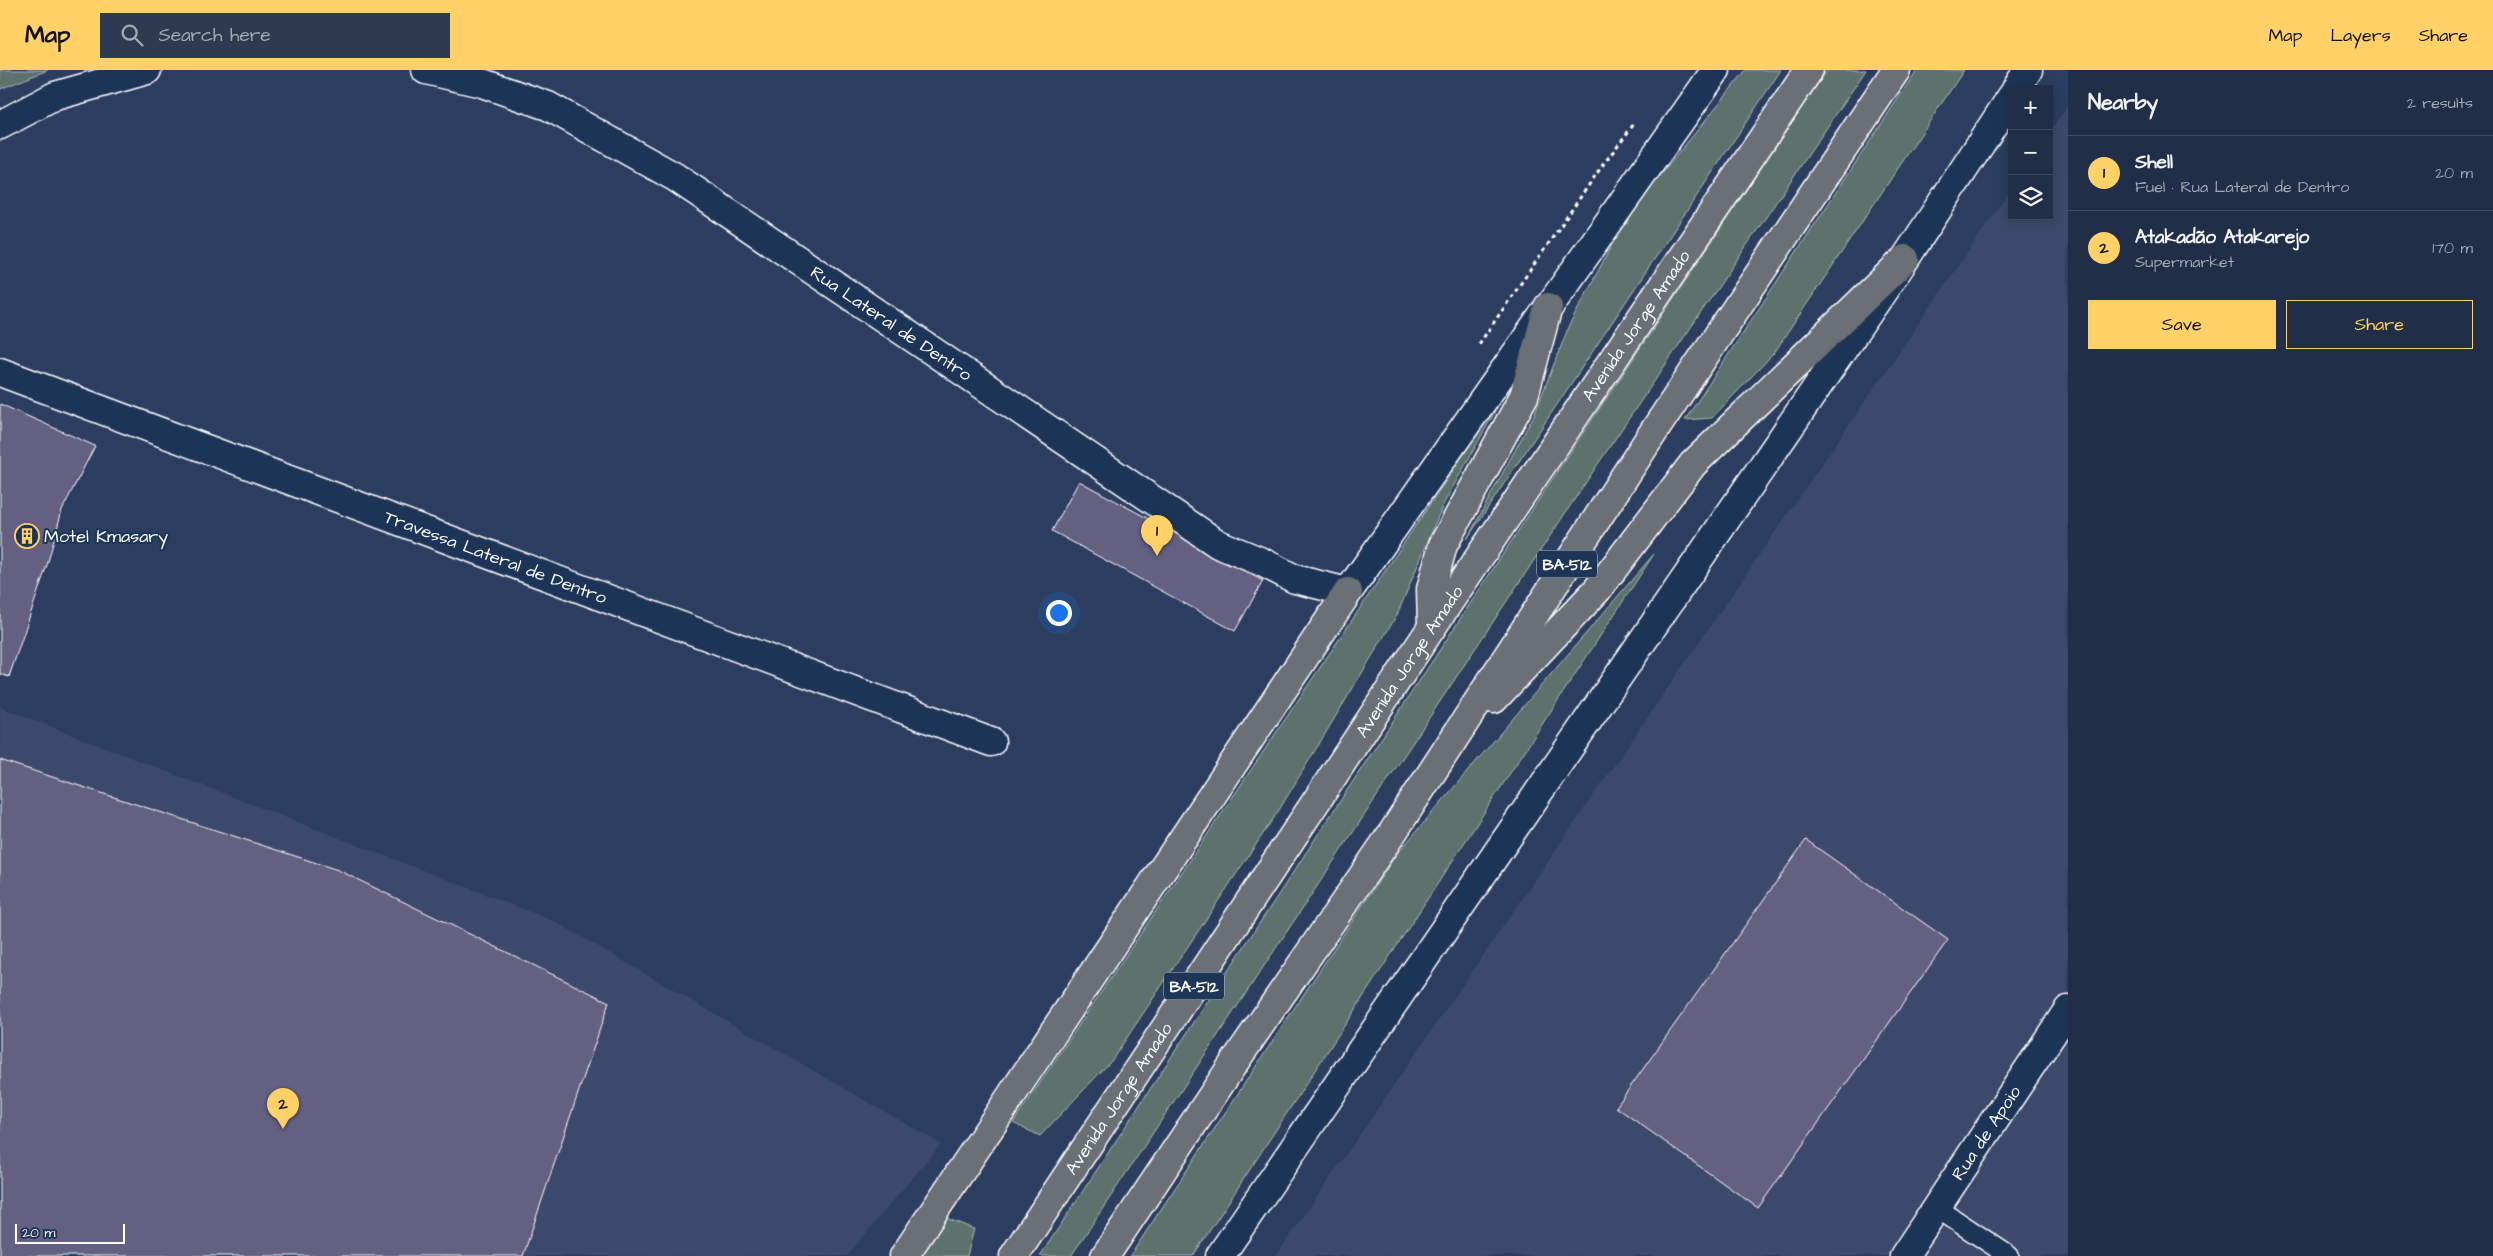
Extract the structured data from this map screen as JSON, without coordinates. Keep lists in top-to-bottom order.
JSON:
{
  "streets": {
    "main road": ["Avenida Jorge Amado", "BA-512"],
    "street": ["Rua Lateral de Dentro", "Travessa Lateral de Dentro", "Rua de Apoio"]
  },
  "places": {
    "building": ["Motel Kmasary"]
  },
  "scale_bar": "20 m",
  "page": {
    "header": "Map",
    "search": "Search here",
    "nav": ["Map", "Layers", "Share"],
    "heading": ["Nearby", "2 results"],
    "map_buttons": ["+", "−"],
    "list": [
      {
        "mark": "1",
        "name": "Shell",
        "note": "Fuel · Rua Lateral de Dentro",
        "value": "20 m"
      },
      {
        "mark": "2",
        "name": "Atakadão Atakarejo",
        "note": "Supermarket",
        "value": "170 m"
      }
    ],
    "buttons": ["Save", "Share"],
    "pins": ["1", "2"],
    "scale": "20 m"
  }
}
